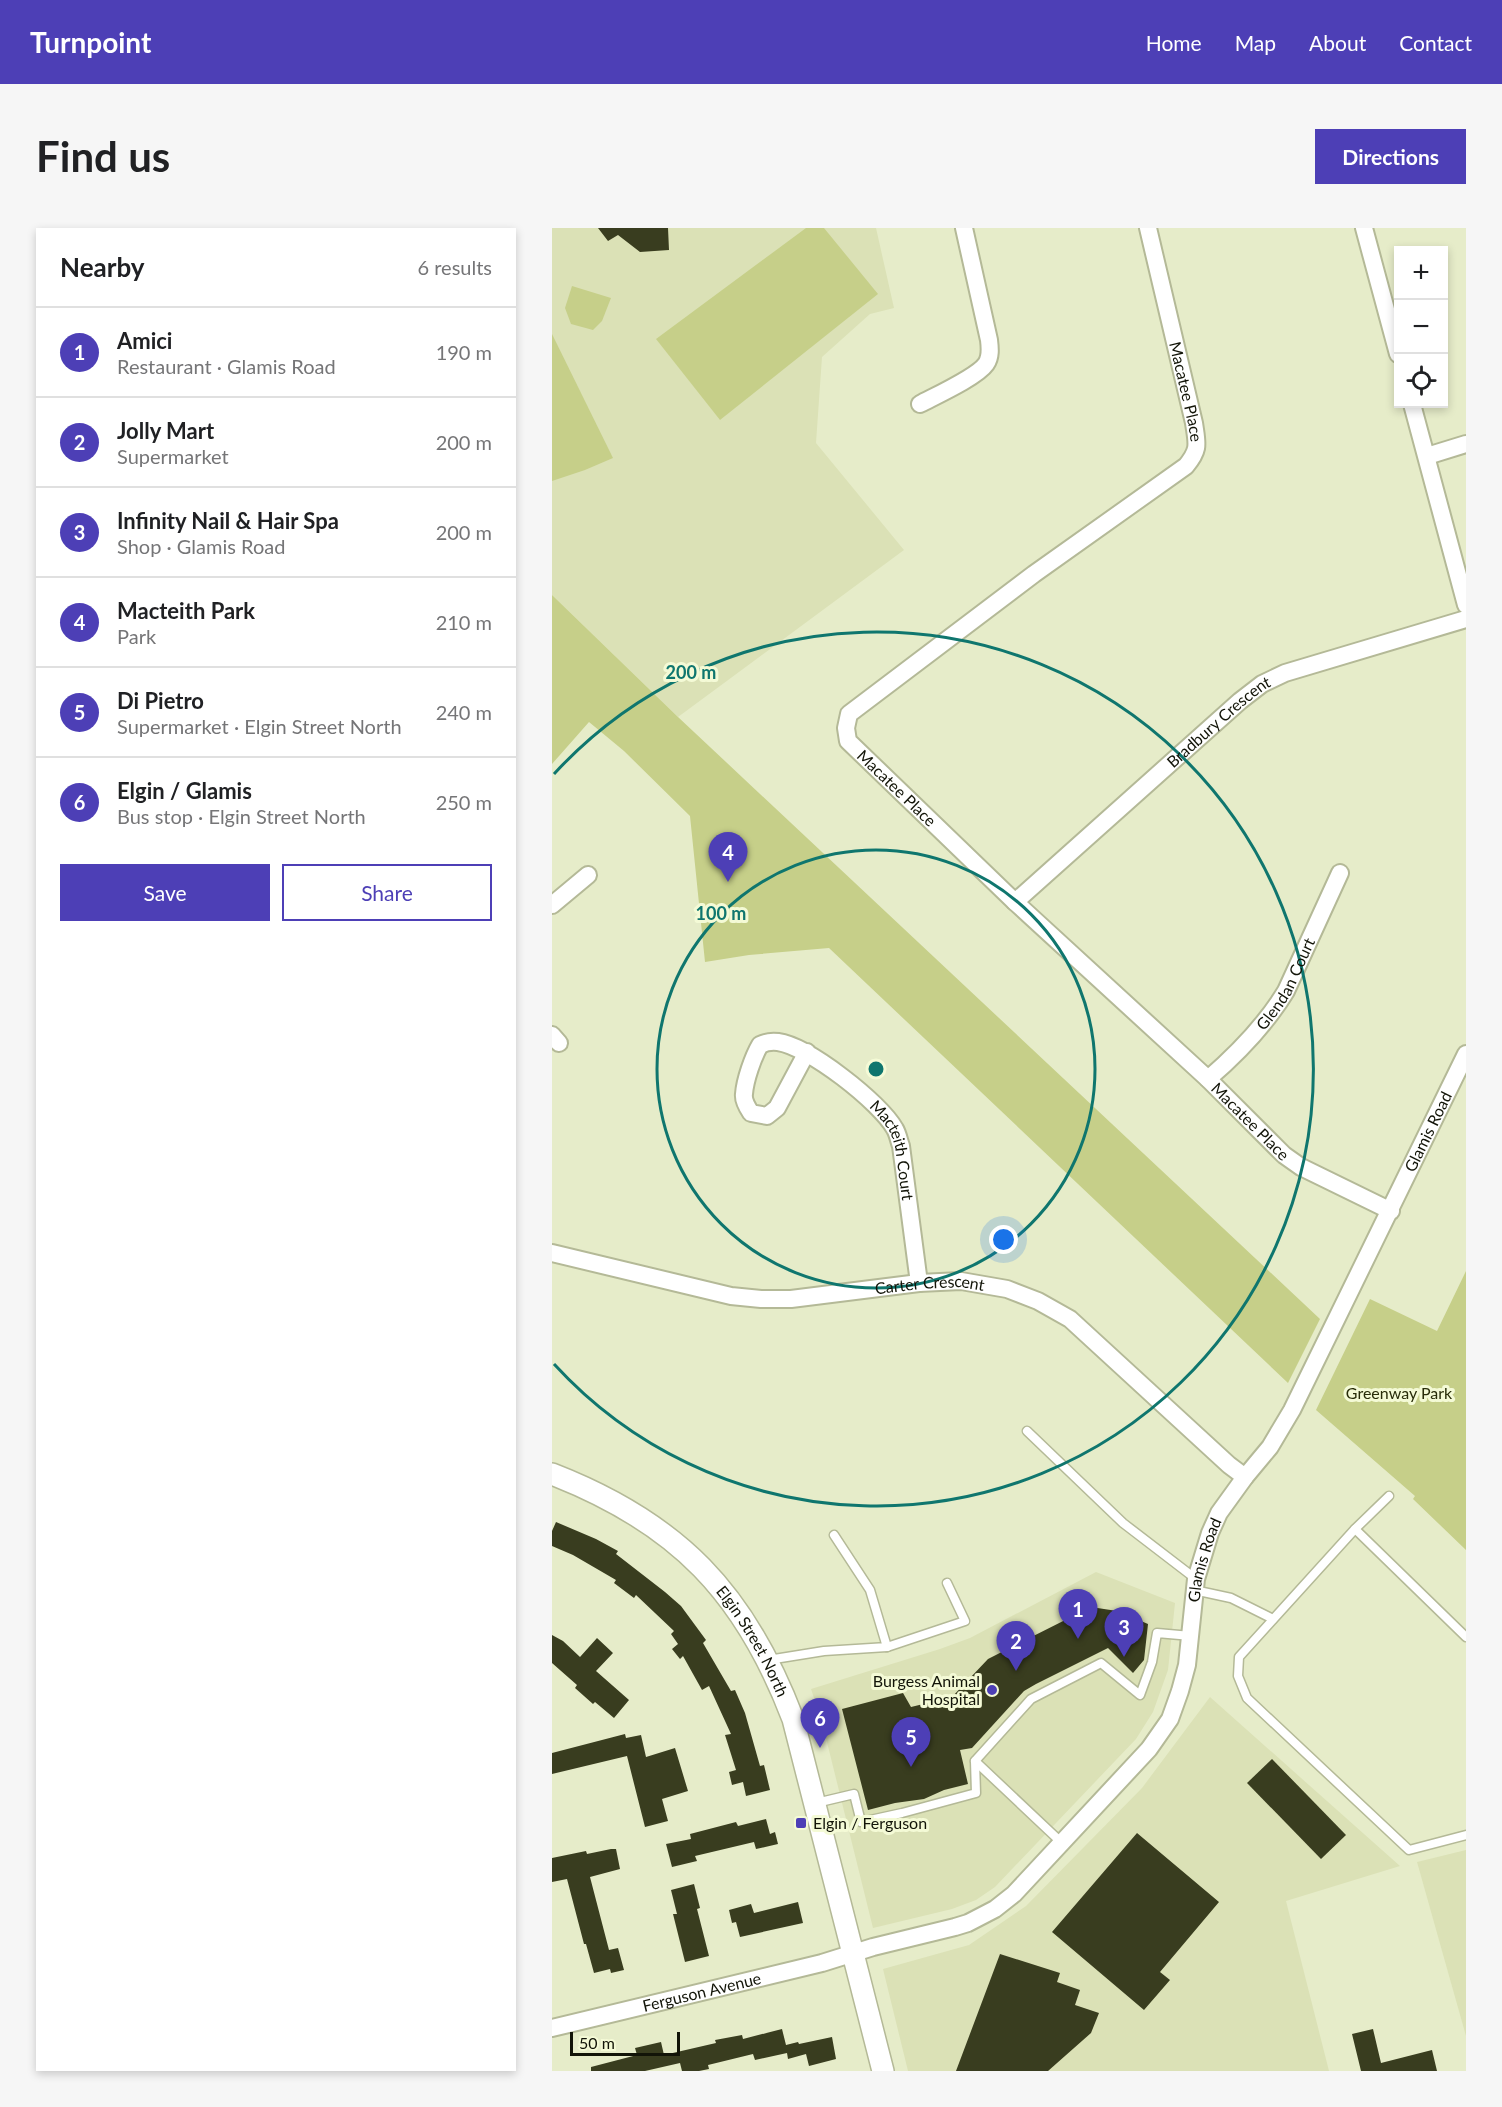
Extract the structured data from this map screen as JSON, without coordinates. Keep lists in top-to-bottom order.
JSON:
{
  "streets": {
    "street": [
      "Macatee Place",
      "Bradbury Crescent",
      "Glendan Court",
      "Glamis Road",
      "Macteith Court",
      "Carter Crescent",
      "Elgin Street North",
      "Ferguson Avenue"
    ]
  },
  "crossings": [
    ["Macatee Place", "Bradbury Crescent"],
    ["Macatee Place", "Glendan Court"],
    ["Macatee Place", "Glamis Road"],
    ["Glamis Road", "Carter Crescent"],
    ["Glamis Road", "Elgin Street North"],
    ["Glamis Road", "Ferguson Avenue"],
    ["Macteith Court", "Carter Crescent"],
    ["Elgin Street North", "Ferguson Avenue"]
  ],
  "parks": ["Greenway Park"],
  "places": {
    "other": ["Burgess Animal Hospital"],
    "transit": ["Elgin / Ferguson"]
  },
  "scale_bar": "50 m",
  "page": {
    "header": "Turnpoint",
    "nav": [
      "Home",
      "Map",
      "About",
      "Contact"
    ],
    "buttons": [
      "Directions",
      ["Save", "Share"]
    ],
    "title": "Find us",
    "heading": ["Nearby", "6 results"],
    "map_buttons": ["+", "−"],
    "list": [
      {
        "mark": "1",
        "name": "Amici",
        "note": "Restaurant · Glamis Road",
        "value": "190 m"
      },
      {
        "mark": "2",
        "name": "Jolly Mart",
        "note": "Supermarket",
        "value": "200 m"
      },
      {
        "mark": "3",
        "name": "Infinity Nail & Hair Spa",
        "note": "Shop · Glamis Road",
        "value": "200 m"
      },
      {
        "mark": "4",
        "name": "Macteith Park",
        "note": "Park",
        "value": "210 m"
      },
      {
        "mark": "5",
        "name": "Di Pietro",
        "note": "Supermarket · Elgin Street North",
        "value": "240 m"
      },
      {
        "mark": "6",
        "name": "Elgin / Glamis",
        "note": "Bus stop · Elgin Street North",
        "value": "250 m"
      }
    ],
    "pins": [
      "4",
      "1",
      "3",
      "2",
      "6",
      "5"
    ],
    "scale": "50 m"
  },
  "rings": ["200 m", "100 m"]
}
